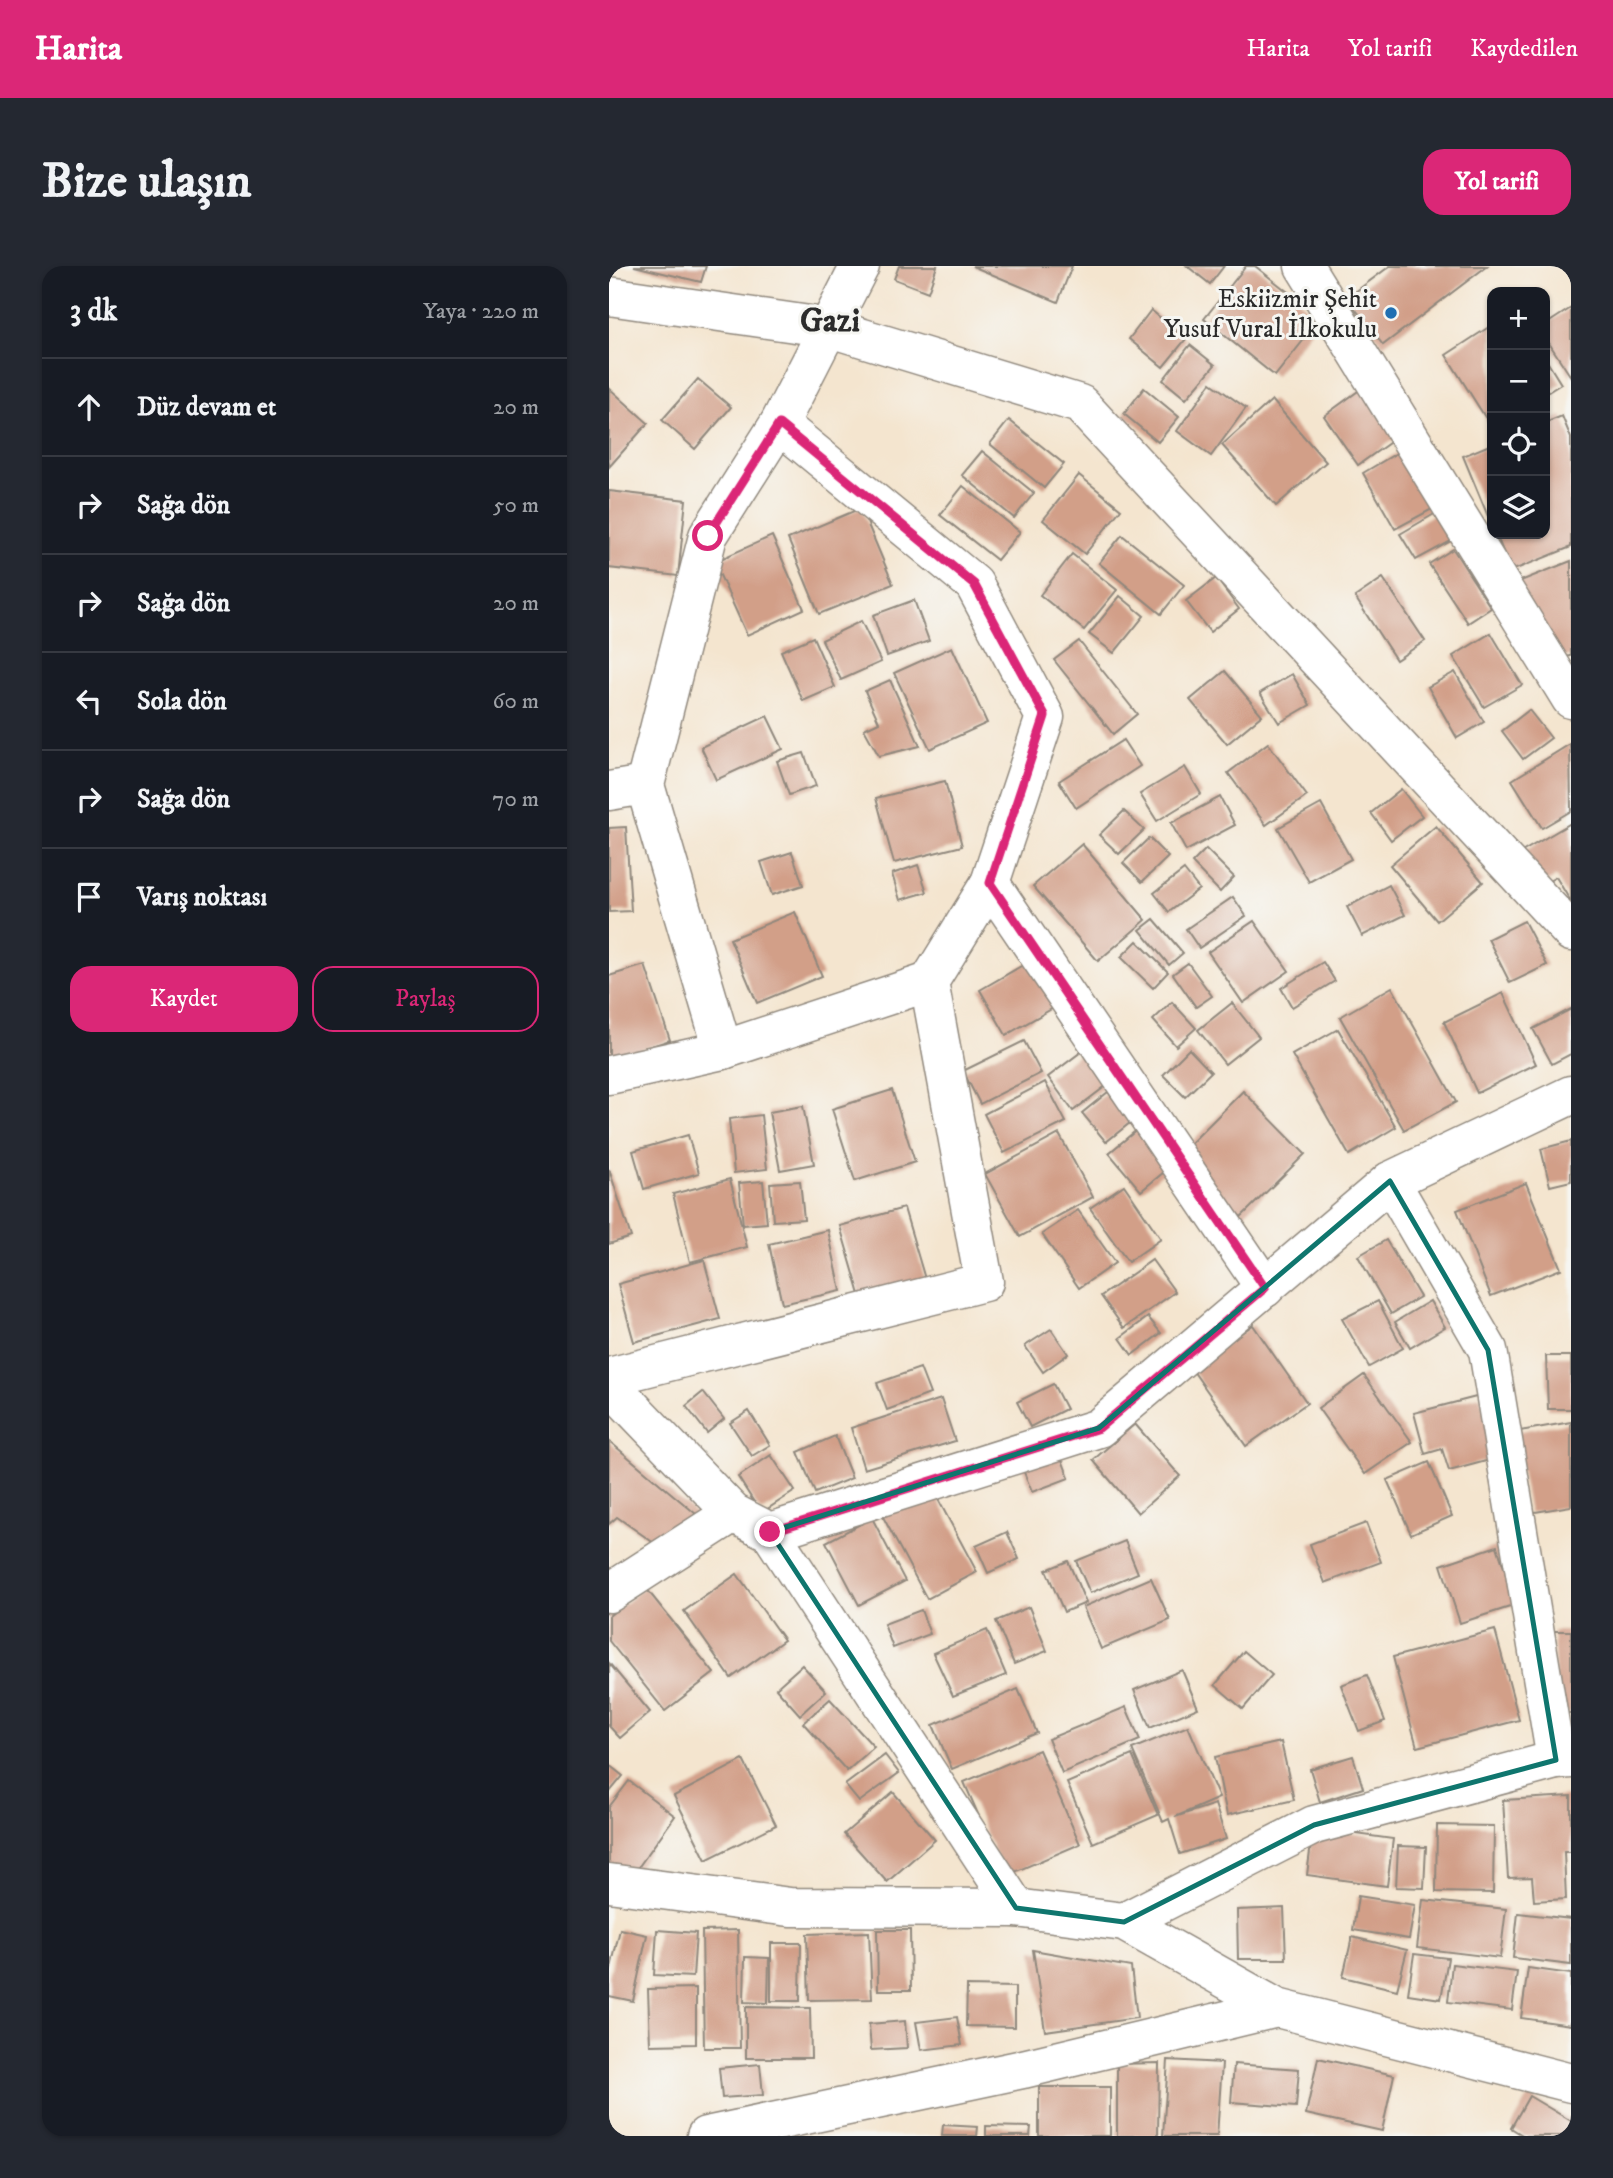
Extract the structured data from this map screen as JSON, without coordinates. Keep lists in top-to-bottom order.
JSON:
{
  "districts": ["Gazi"],
  "places": ["Eskiizmir Şehit Yusuf Vural İlkokulu"],
  "page": {
    "header": "Harita",
    "nav": ["Harita", "Yol tarifi", "Kaydedilen"],
    "buttons": [
      "Yol tarifi",
      ["Kaydet", "Paylaş"]
    ],
    "title": "Bize ulaşın",
    "heading": ["3 dk", "Yaya · 220 m"],
    "map_buttons": ["+", "−"],
    "list": [
      ["Düz devam et", "20 m"],
      ["Sağa dön", "50 m"],
      ["Sağa dön", "20 m"],
      ["Sola dön", "60 m"],
      ["Sağa dön", "70 m"],
      "Varış noktası"
    ]
  }
}
